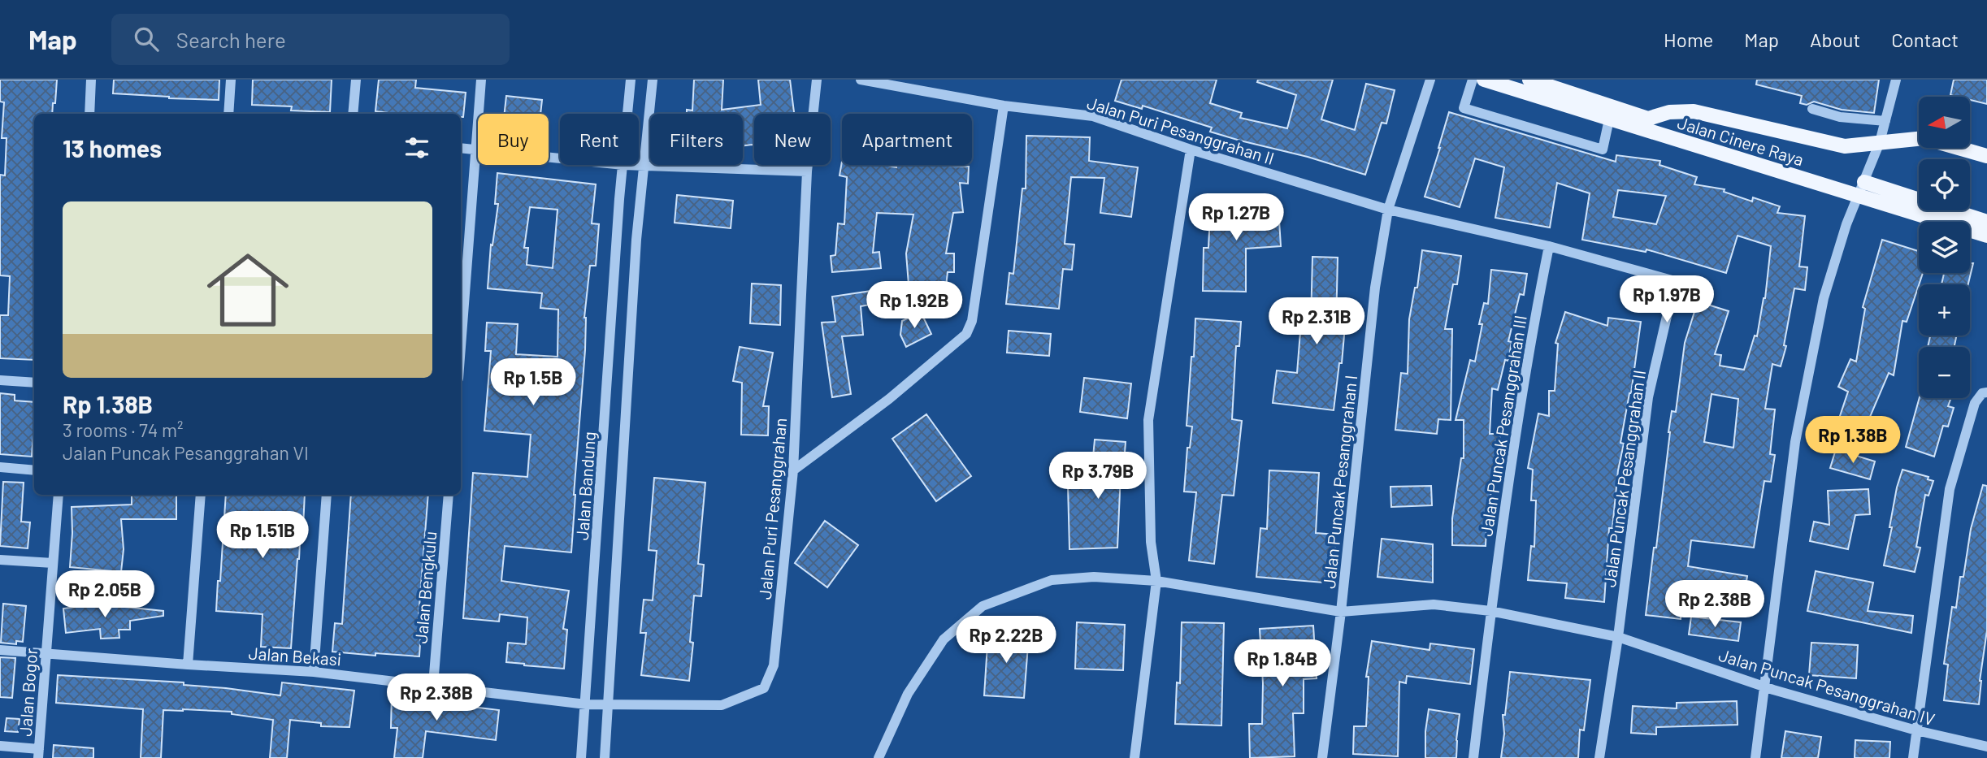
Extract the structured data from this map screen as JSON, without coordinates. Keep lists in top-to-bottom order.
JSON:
{
  "streets": {
    "main road": ["Jalan Cinere Raya"],
    "street": [
      "Jalan Puri Pesanggrahan II",
      "Jalan Puncak Pesanggrahan III",
      "Jalan Puncak Pesanggrahan II",
      "Jalan Puncak Pesanggrahan I",
      "Jalan Bandung",
      "Jalan Puri Pesanggrahan",
      "Jalan Bengkulu",
      "Jalan Bekasi",
      "Jalan Puncak Pesanggrahan IV",
      "Jalan Bogor"
    ]
  },
  "crossings": [
    ["Jalan Puri Pesanggrahan II", "Jalan Puncak Pesanggrahan II"],
    ["Jalan Puri Pesanggrahan II", "Jalan Puncak Pesanggrahan I"],
    ["Jalan Puncak Pesanggrahan III", "Jalan Puncak Pesanggrahan II"],
    ["Jalan Puncak Pesanggrahan III", "Jalan Puncak Pesanggrahan IV"],
    ["Jalan Puncak Pesanggrahan II", "Jalan Puncak Pesanggrahan I"],
    ["Jalan Puncak Pesanggrahan II", "Jalan Puncak Pesanggrahan IV"],
    ["Jalan Puncak Pesanggrahan I", "Jalan Puncak Pesanggrahan IV"],
    ["Jalan Bandung", "Jalan Puri Pesanggrahan"],
    ["Jalan Bandung", "Jalan Bekasi"],
    ["Jalan Puri Pesanggrahan", "Jalan Bekasi"],
    ["Jalan Bengkulu", "Jalan Bekasi"],
    ["Jalan Bekasi", "Jalan Bogor"]
  ],
  "north": "left",
  "page": {
    "header": "Map",
    "search": "Search here",
    "nav": [
      "Home",
      "Map",
      "About",
      "Contact"
    ],
    "map_buttons": ["+", "−"],
    "chip": [
      "Buy",
      "Rent",
      "Filters",
      "New",
      "Apartment"
    ],
    "heading": "13 homes",
    "list": [
      {
        "name": "Rp 1.38B",
        "note": "3 rooms · 74 m² · Jalan Puncak Pesanggrahan VI"
      }
    ],
    "price": [
      "Rp 1.27B",
      "Rp 1.97B",
      "Rp 1.92B",
      "Rp 2.31B",
      "Rp 1.5B",
      "Rp 1.38B",
      "Rp 3.79B",
      "Rp 1.51B",
      "Rp 2.05B",
      "Rp 2.38B",
      "Rp 2.22B",
      "Rp 1.84B",
      "Rp 2.38B"
    ]
  }
}
